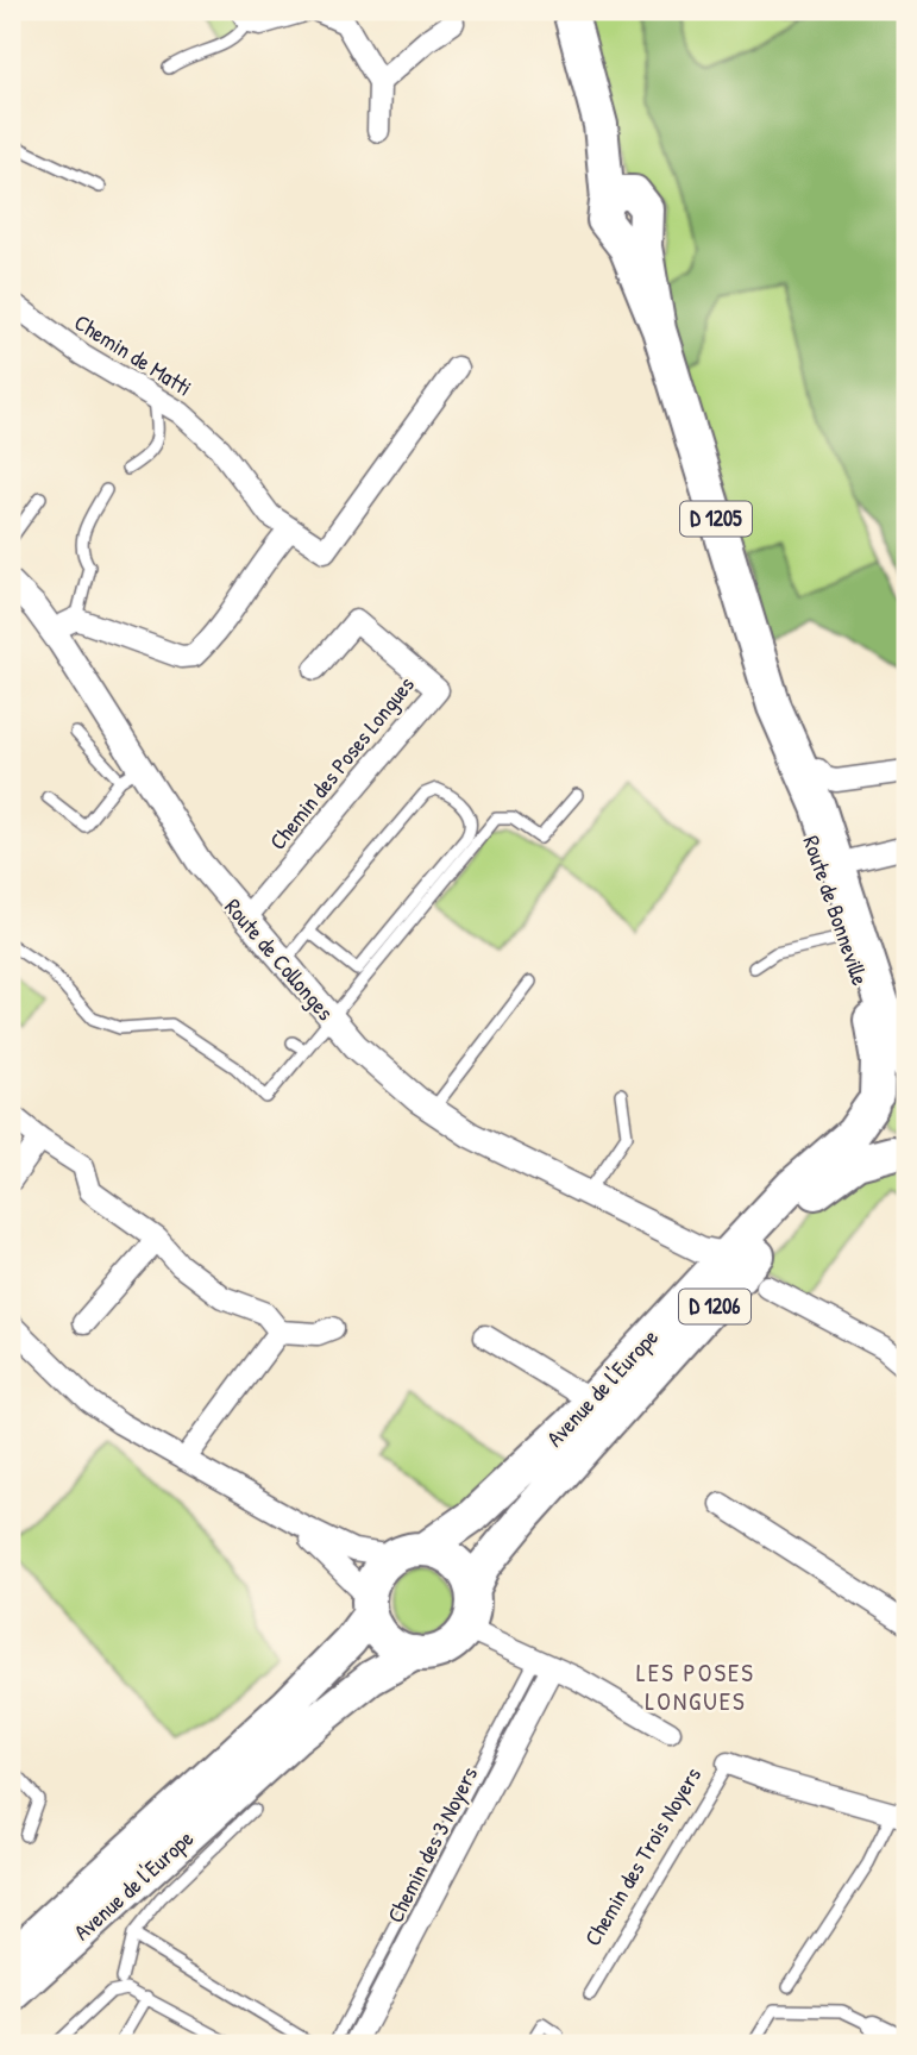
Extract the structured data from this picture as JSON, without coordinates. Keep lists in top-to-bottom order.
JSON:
{
  "streets": {
    "main road": [
      "D 1205",
      "Route de Bonneville",
      "D 1206",
      "Avenue de l'Europe"
    ],
    "street": [
      "Chemin de Matti",
      "Chemin des Poses Longues",
      "Route de Collonges",
      "Chemin des 3 Noyers",
      "Chemin des Trois Noyers"
    ]
  },
  "crossings": [
    ["Chemin des Poses Longues", "Route de Collonges"],
    ["Route de Bonneville", "Avenue de l'Europe"],
    ["Route de Collonges", "Avenue de l'Europe"],
    ["Avenue de l'Europe", "Chemin des Trois Noyers"],
    ["Chemin des 3 Noyers", "Chemin des Trois Noyers"]
  ],
  "districts": ["LES POSES LONGUES"]
}
